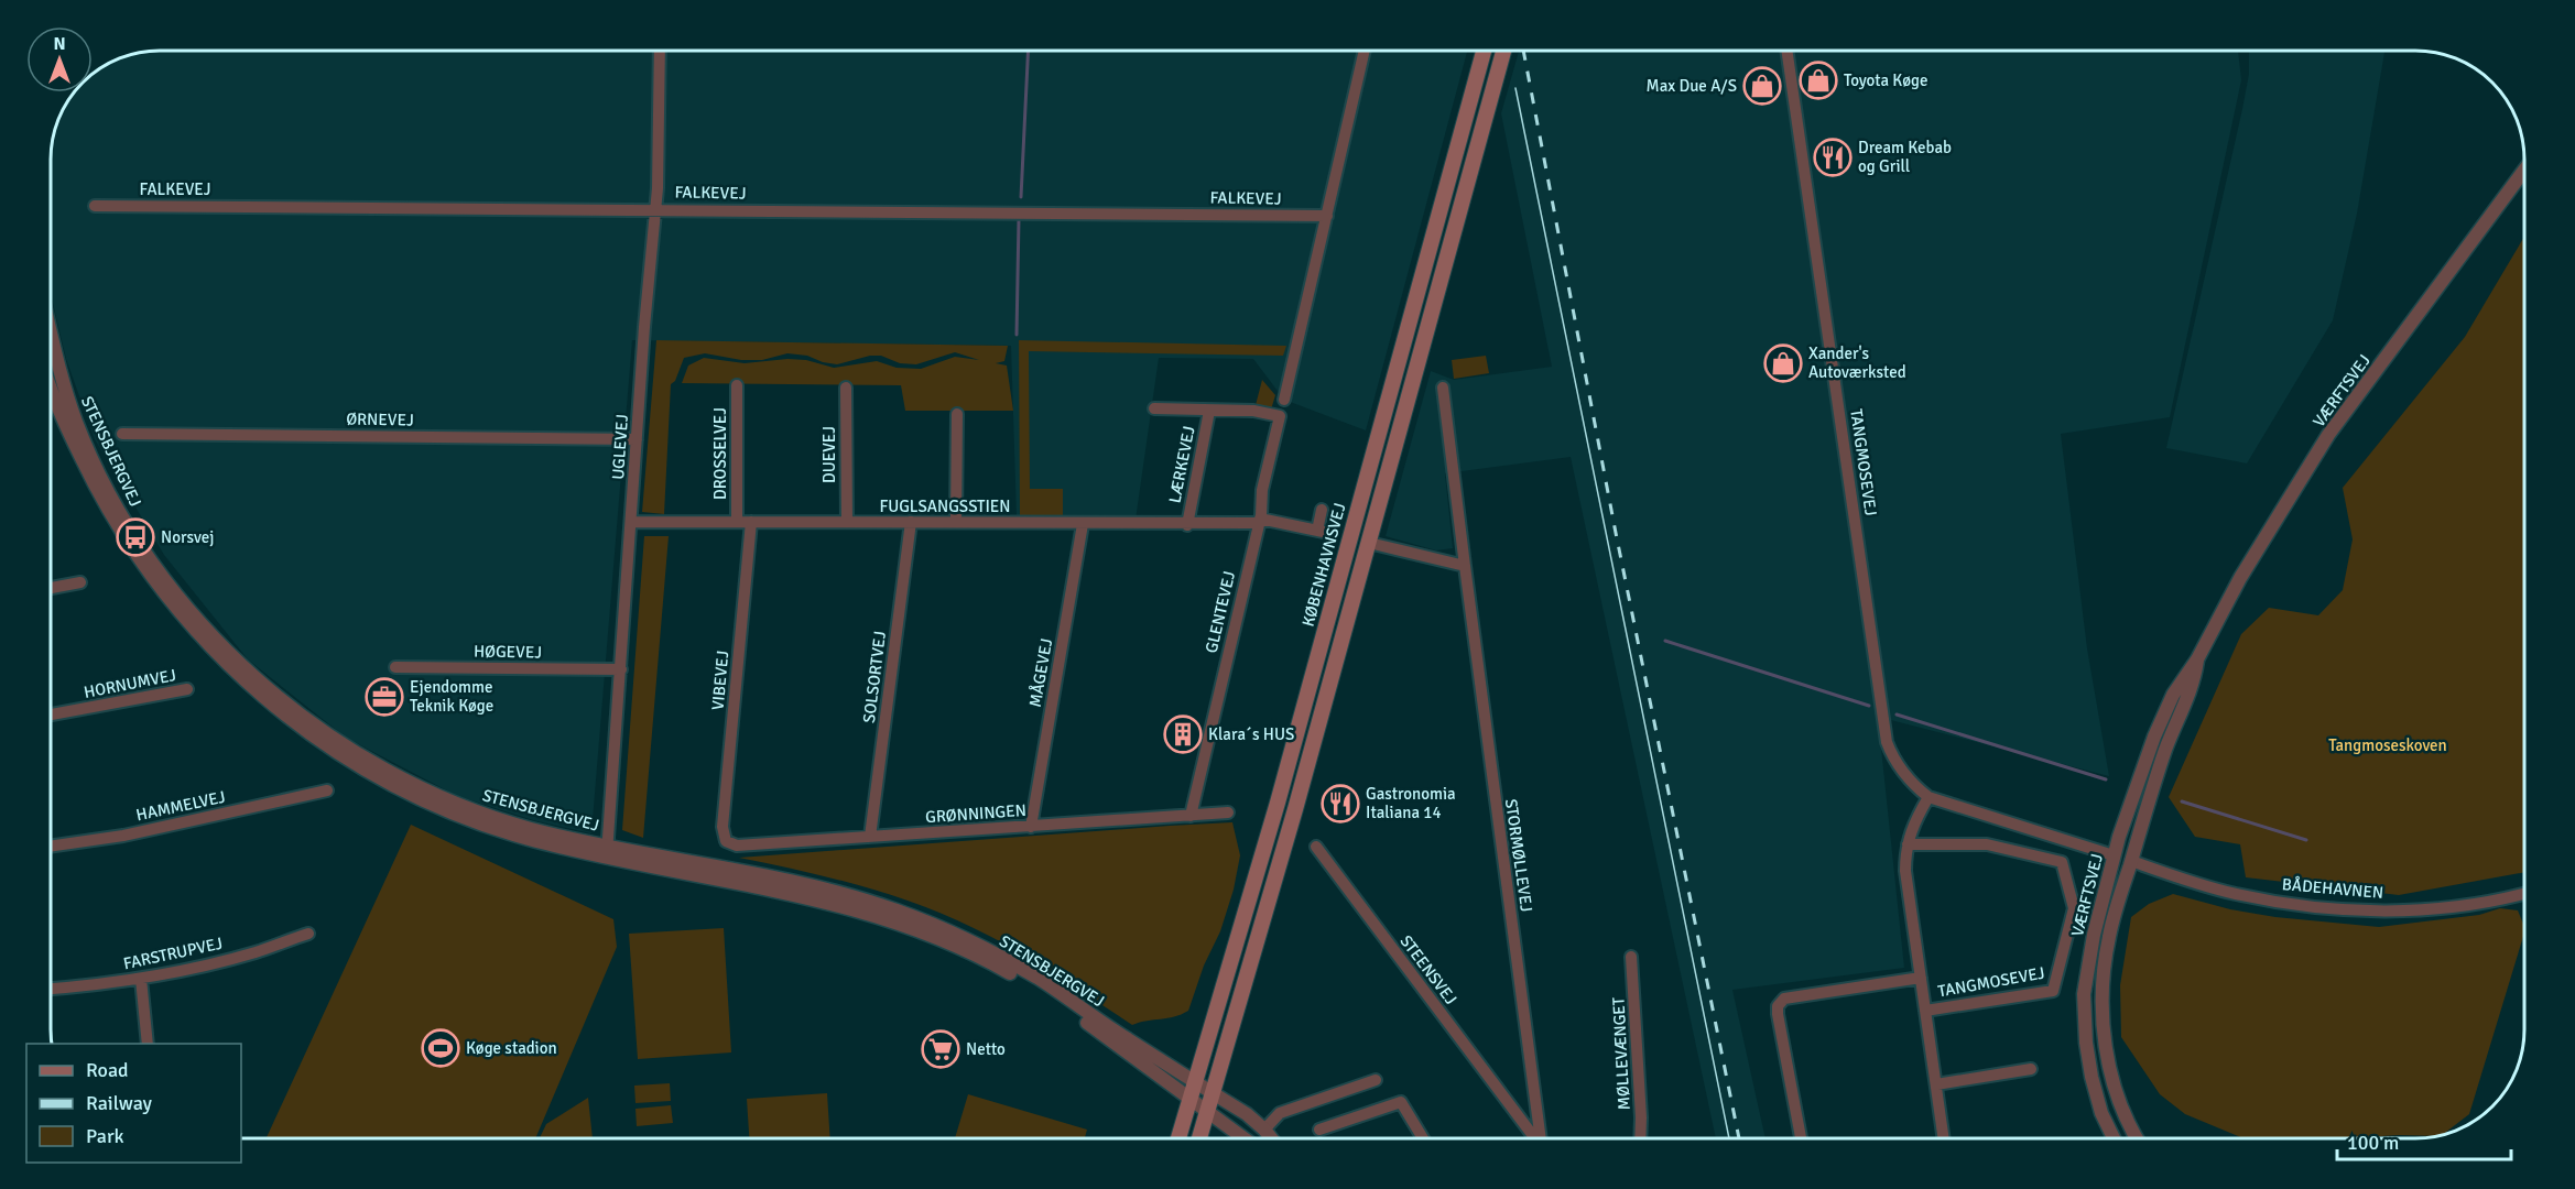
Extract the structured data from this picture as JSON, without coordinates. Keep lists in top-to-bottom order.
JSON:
{
  "streets": {
    "main road": ["KØBENHAVNSVEJ"],
    "street": [
      "FALKEVEJ",
      "VÆRFTSVEJ",
      "ØRNEVEJ",
      "UGLEVEJ",
      "STENSBJERGVEJ",
      "DROSSELVEJ",
      "DUEVEJ",
      "TANGMOSEVEJ",
      "LÆRKEVEJ",
      "FUGLSANGSSTIEN",
      "GLENTEVEJ",
      "HØGEVEJ",
      "MÅGEVEJ",
      "SOLSORTVEJ",
      "VIBEVEJ",
      "HORNUMVEJ",
      "HAMMELVEJ",
      "GRØNNINGEN",
      "STORMØLLEVEJ",
      "BÅDEHAVNEN",
      "FARSTRUPVEJ",
      "STEENSVEJ",
      "MØLLEVÆNGET"
    ]
  },
  "crossings": [
    ["FALKEVEJ", "UGLEVEJ"],
    ["VÆRFTSVEJ", "TANGMOSEVEJ"],
    ["VÆRFTSVEJ", "BÅDEHAVNEN"],
    ["ØRNEVEJ", "UGLEVEJ"],
    ["UGLEVEJ", "STENSBJERGVEJ"],
    ["UGLEVEJ", "FUGLSANGSSTIEN"],
    ["UGLEVEJ", "HØGEVEJ"],
    ["STENSBJERGVEJ", "KØBENHAVNSVEJ"],
    ["DROSSELVEJ", "FUGLSANGSSTIEN"],
    ["DUEVEJ", "FUGLSANGSSTIEN"],
    ["TANGMOSEVEJ", "BÅDEHAVNEN"],
    ["LÆRKEVEJ", "FUGLSANGSSTIEN"],
    ["LÆRKEVEJ", "GLENTEVEJ"],
    ["FUGLSANGSSTIEN", "GLENTEVEJ"],
    ["FUGLSANGSSTIEN", "MÅGEVEJ"],
    ["FUGLSANGSSTIEN", "SOLSORTVEJ"],
    ["FUGLSANGSSTIEN", "VIBEVEJ"],
    ["GLENTEVEJ", "GRØNNINGEN"],
    ["MÅGEVEJ", "GRØNNINGEN"],
    ["SOLSORTVEJ", "GRØNNINGEN"],
    ["VIBEVEJ", "GRØNNINGEN"]
  ],
  "parks": ["Tangmoseskoven"],
  "places": {
    "shop": ["Toyota Køge", "Max Due A/S", "Xander's Autoværksted"],
    "restaurant": ["Dream Kebab og Grill", "Gastronomia Italiana 14"],
    "bus stop": ["Norsvej"],
    "office": ["Ejendomme Teknik Køge"],
    "building": ["Klara´s HUS"],
    "sports": ["Køge stadion"],
    "supermarket": ["Netto"]
  },
  "legend": ["Road", "Railway", "Park"],
  "scale_bar": "100 m",
  "north": "top"
}
